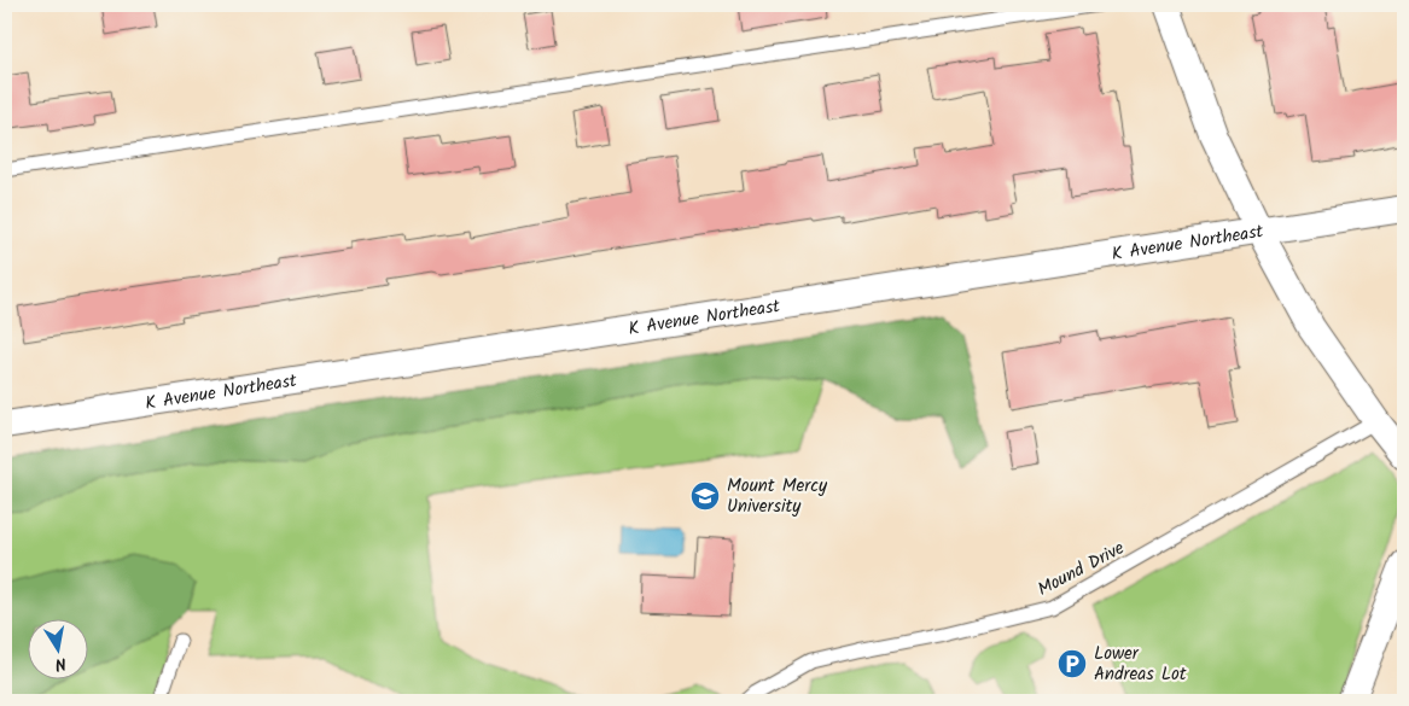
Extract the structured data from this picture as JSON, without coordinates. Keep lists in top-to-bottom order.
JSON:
{
  "streets": {
    "street": ["K Avenue Northeast"],
    "lane": ["Mound Drive"]
  },
  "places": {
    "school or university": ["Mount Mercy University"],
    "parking": ["Lower Andreas Lot"]
  },
  "north": "bottom"
}
